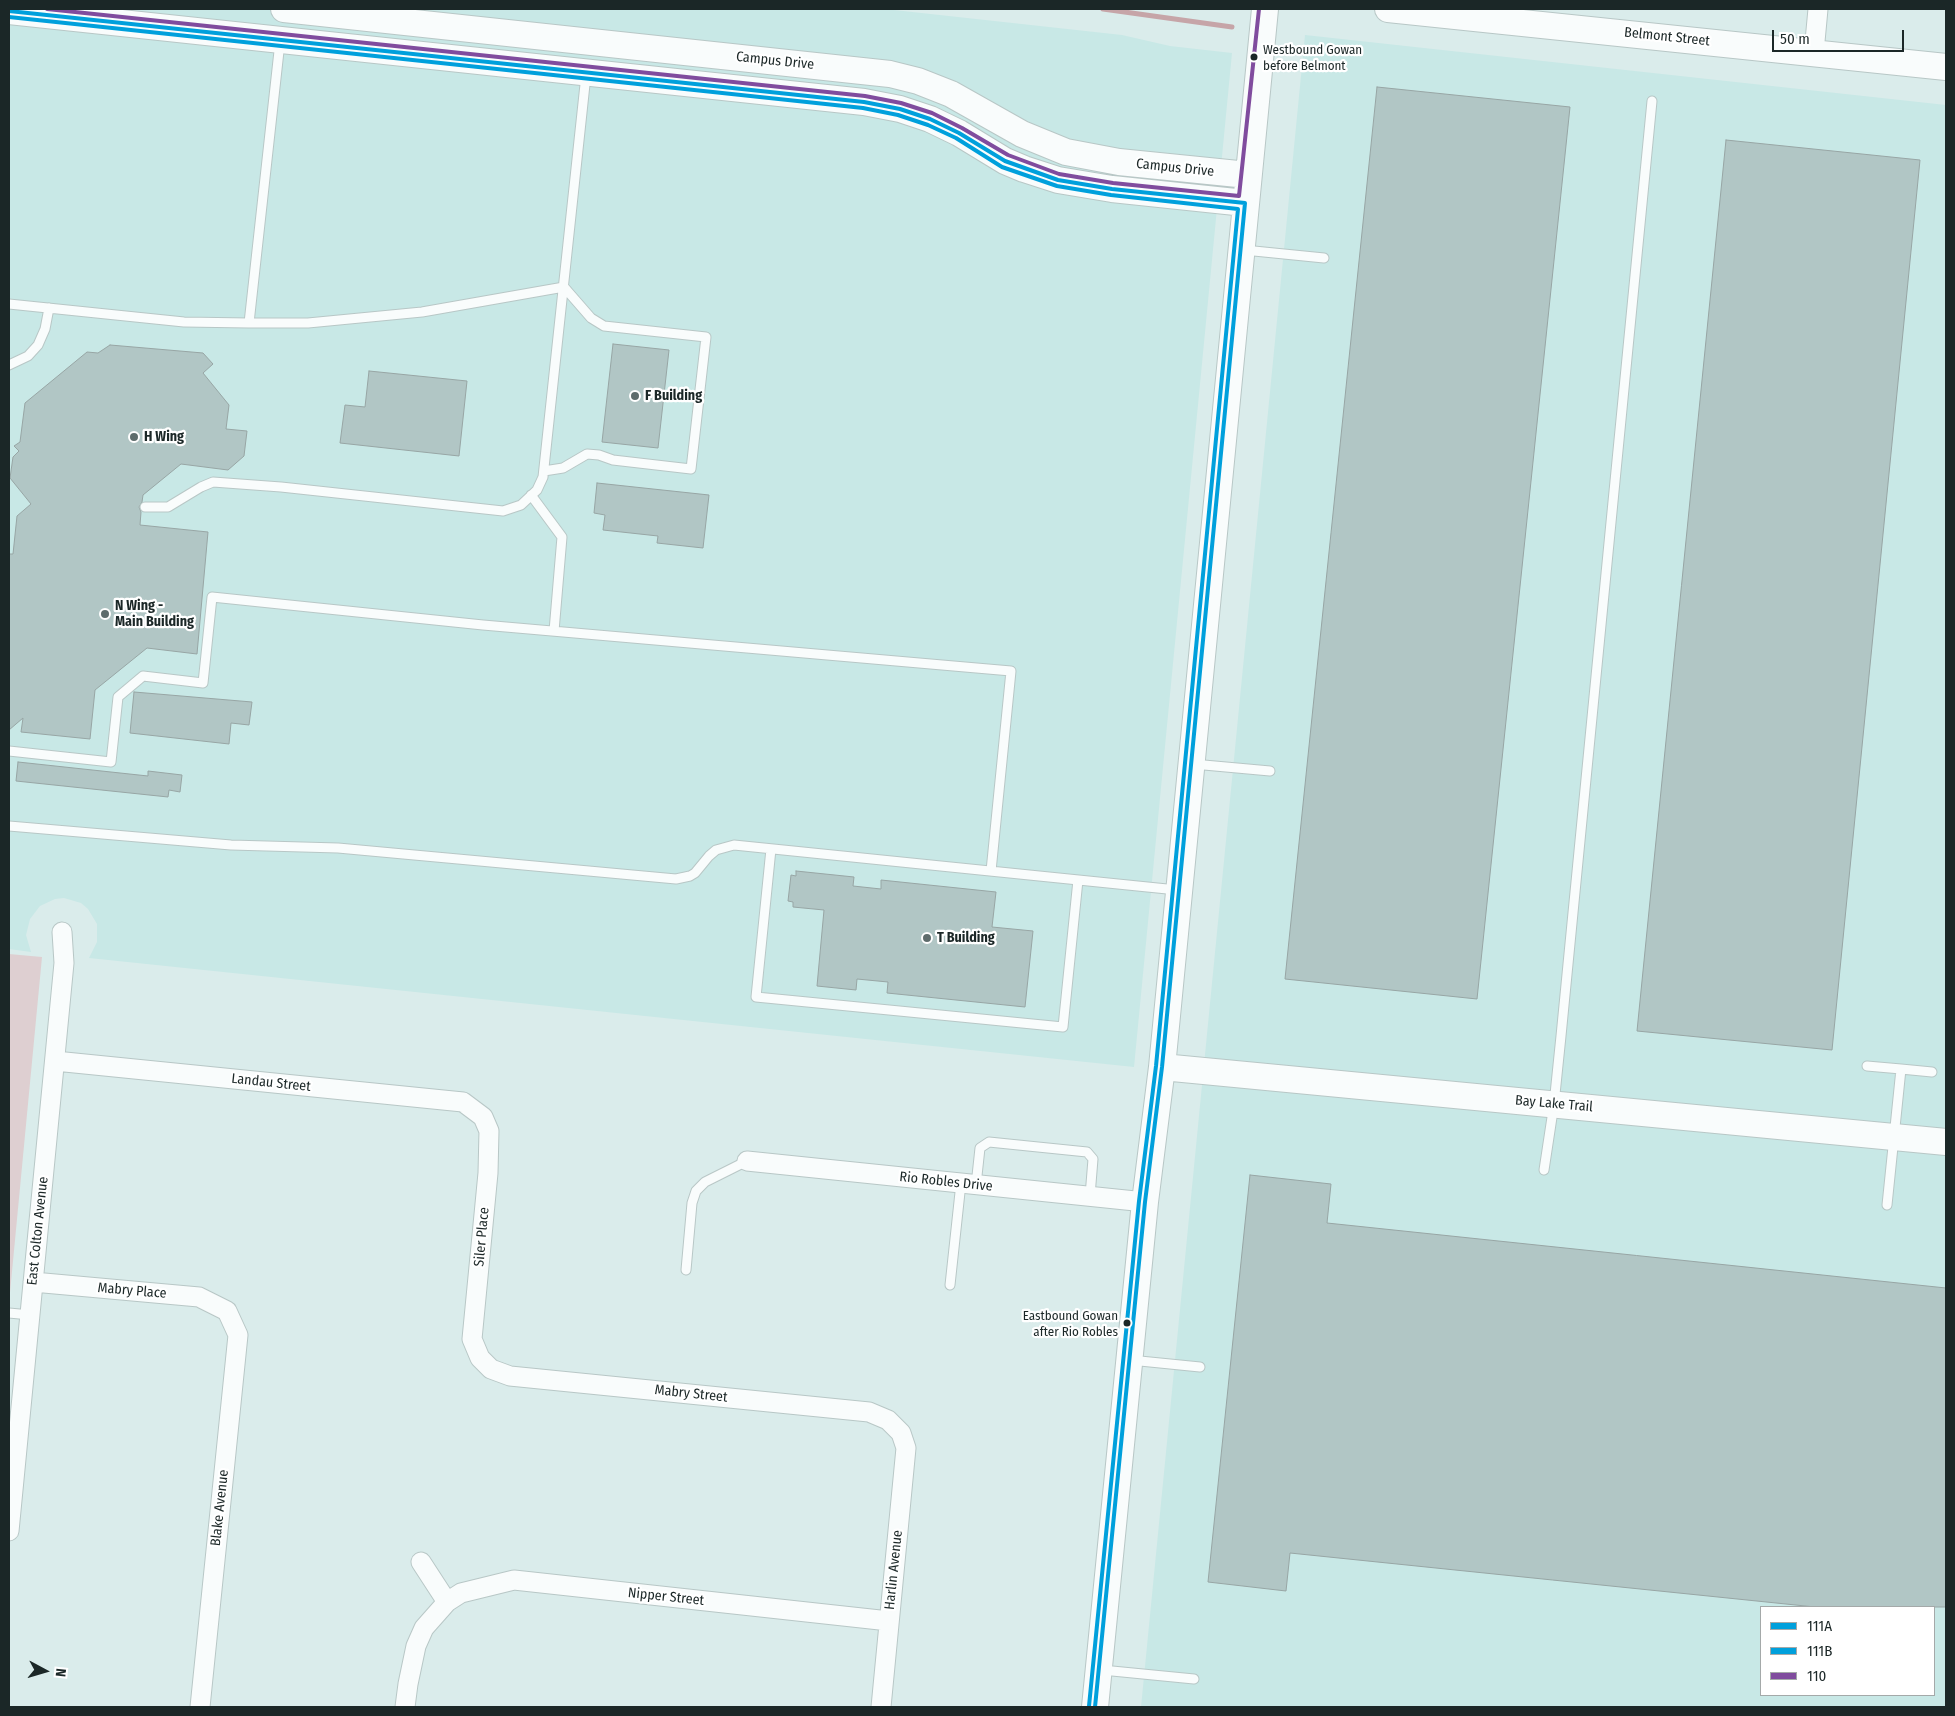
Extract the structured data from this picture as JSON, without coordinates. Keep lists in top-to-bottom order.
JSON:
{
  "streets": {
    "street": [
      "Belmont Street",
      "Campus Drive",
      "Landau Street",
      "Bay Lake Trail",
      "Rio Robles Drive",
      "East Colton Avenue",
      "Siler Place",
      "Mabry Place",
      "Mabry Street",
      "Blake Avenue",
      "Harlin Avenue",
      "Nipper Street"
    ]
  },
  "crossings": [
    ["Landau Street", "East Colton Avenue"],
    ["Landau Street", "Siler Place"],
    ["East Colton Avenue", "Mabry Place"],
    ["Siler Place", "Mabry Street"],
    ["Mabry Place", "Blake Avenue"],
    ["Mabry Street", "Harlin Avenue"],
    ["Harlin Avenue", "Nipper Street"]
  ],
  "places": [
    "Westbound Gowan before Belmont",
    "F Building",
    "H Wing",
    "N Wing - Main Building",
    "T Building",
    "Eastbound Gowan after Rio Robles"
  ],
  "lines": ["transit line 110", "transit line 111A", "transit line 111B"],
  "legend": ["111A", "111B", "110"],
  "scale_bar": "50 m",
  "north": "right"
}
